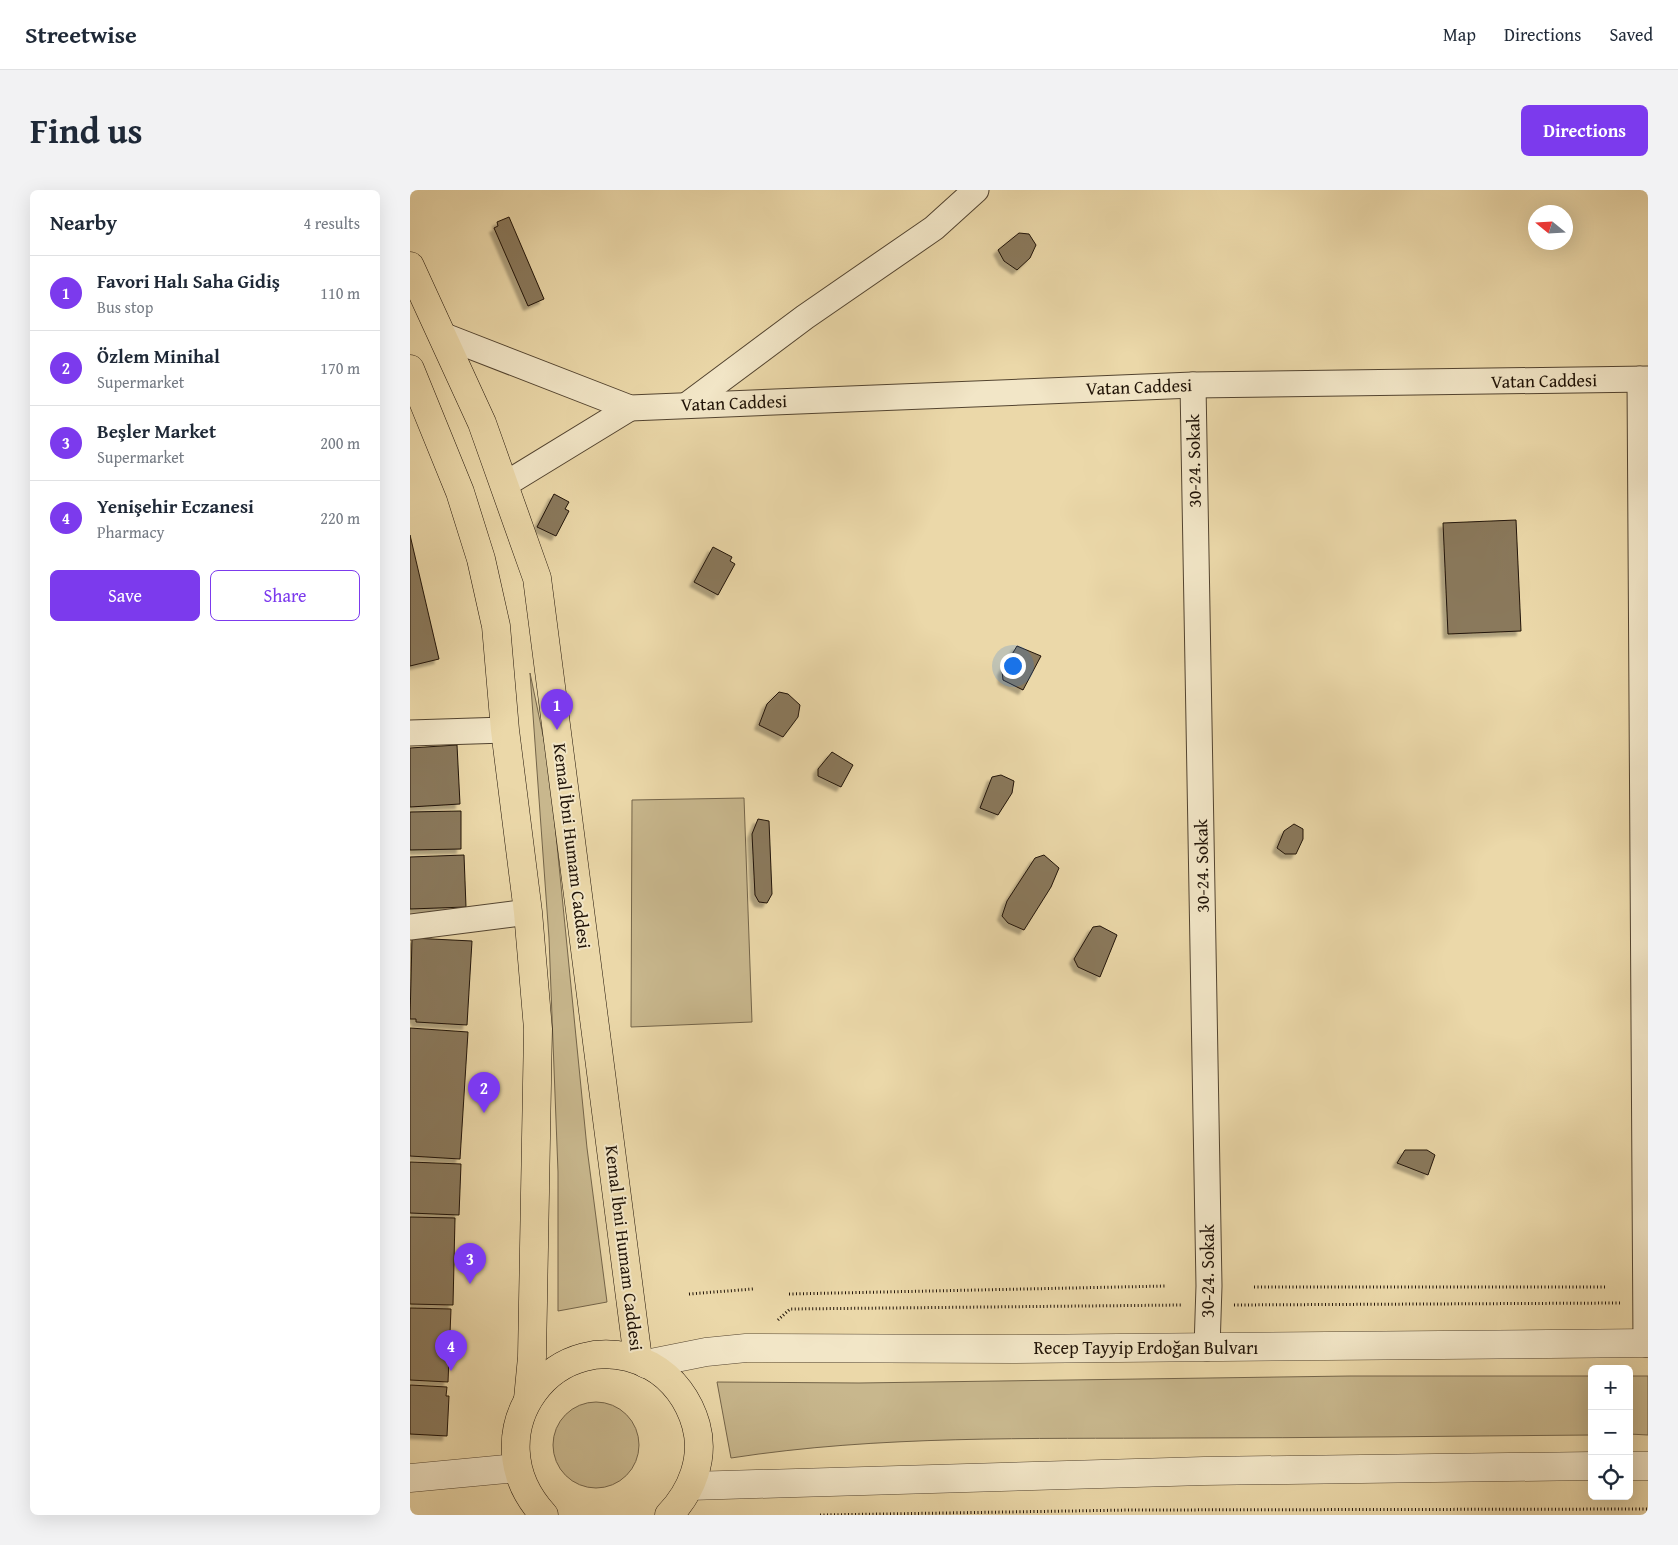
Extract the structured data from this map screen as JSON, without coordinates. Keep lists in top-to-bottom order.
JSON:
{
  "streets": {
    "main road": ["Kemal İbni Humam Caddesi"],
    "street": ["Vatan Caddesi", "30-24. Sokak", "Recep Tayyip Erdoğan Bulvarı"]
  },
  "crossings": [
    ["Vatan Caddesi", "30-24. Sokak"],
    ["Vatan Caddesi", "Kemal İbni Humam Caddesi"],
    ["30-24. Sokak", "Recep Tayyip Erdoğan Bulvarı"],
    ["Kemal İbni Humam Caddesi", "Recep Tayyip Erdoğan Bulvarı"]
  ],
  "north": "left",
  "page": {
    "header": "Streetwise",
    "nav": ["Map", "Directions", "Saved"],
    "title": "Find us",
    "buttons": [
      "Directions",
      ["Save", "Share"]
    ],
    "heading": ["Nearby", "4 results"],
    "list": [
      {
        "mark": "1",
        "name": "Favori Halı Saha Gidiş",
        "note": "Bus stop",
        "value": "110 m"
      },
      {
        "mark": "2",
        "name": "Özlem Minihal",
        "note": "Supermarket",
        "value": "170 m"
      },
      {
        "mark": "3",
        "name": "Beşler Market",
        "note": "Supermarket",
        "value": "200 m"
      },
      {
        "mark": "4",
        "name": "Yenişehir Eczanesi",
        "note": "Pharmacy",
        "value": "220 m"
      }
    ],
    "pins": [
      "1",
      "2",
      "3",
      "4"
    ],
    "map_buttons": ["+", "−"]
  }
}
